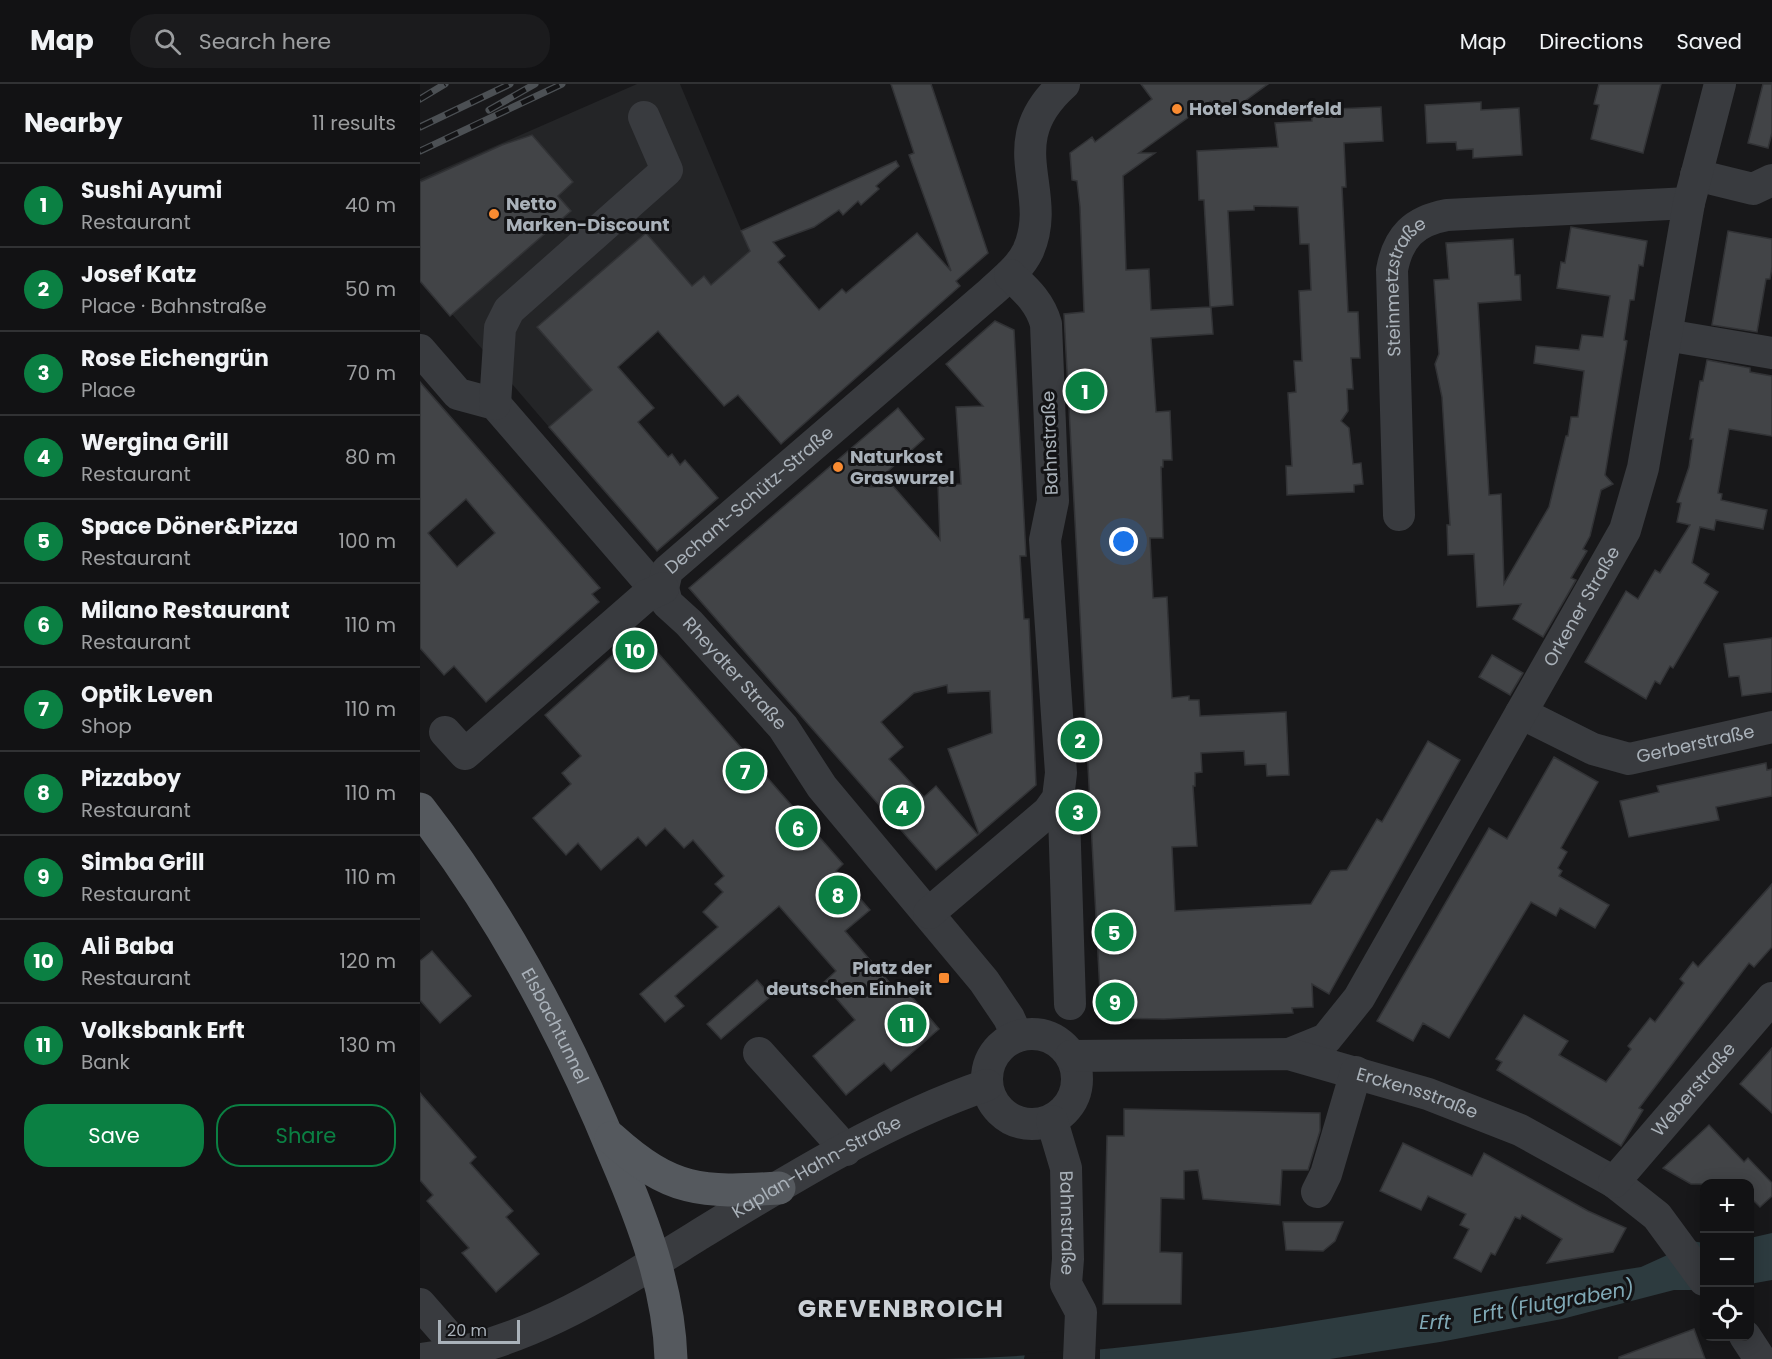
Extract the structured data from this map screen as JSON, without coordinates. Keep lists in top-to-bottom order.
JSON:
{
  "streets": {
    "main road": ["Elsbachtunnel"],
    "street": [
      "Steinmetzstraße",
      "Bahnstraße",
      "Dechant-Schütz-Straße",
      "Orkener Straße",
      "Rheydter Straße",
      "Gerberstraße",
      "Weberstraße",
      "Erckensstraße",
      "Kaplan-Hahn-Straße"
    ]
  },
  "crossings": [
    ["Steinmetzstraße", "Orkener Straße"],
    ["Bahnstraße", "Dechant-Schütz-Straße"],
    ["Bahnstraße", "Rheydter Straße"],
    ["Bahnstraße", "Erckensstraße"],
    ["Bahnstraße", "Kaplan-Hahn-Straße"],
    ["Dechant-Schütz-Straße", "Rheydter Straße"],
    ["Orkener Straße", "Gerberstraße"],
    ["Orkener Straße", "Erckensstraße"],
    ["Rheydter Straße", "Erckensstraße"],
    ["Rheydter Straße", "Kaplan-Hahn-Straße"],
    ["Elsbachtunnel", "Kaplan-Hahn-Straße"],
    ["Weberstraße", "Erckensstraße"],
    ["Erckensstraße", "Kaplan-Hahn-Straße"]
  ],
  "districts": ["GREVENBROICH"],
  "water": ["Erft (Flutgraben)", "Erft"],
  "places": {
    "other": ["Hotel Sonderfeld", "Netto Marken-Discount", "Naturkost Graswurzel"],
    "transit": ["Platz der deutschen Einheit"]
  },
  "scale_bar": "20 m",
  "page": {
    "header": "Map",
    "search": "Search here",
    "nav": ["Map", "Directions", "Saved"],
    "heading": ["Nearby", "11 results"],
    "list": [
      {
        "mark": "1",
        "name": "Sushi Ayumi",
        "note": "Restaurant",
        "value": "40 m"
      },
      {
        "mark": "2",
        "name": "Josef Katz",
        "note": "Place · Bahnstraße",
        "value": "50 m"
      },
      {
        "mark": "3",
        "name": "Rose Eichengrün",
        "note": "Place",
        "value": "70 m"
      },
      {
        "mark": "4",
        "name": "Wergina Grill",
        "note": "Restaurant",
        "value": "80 m"
      },
      {
        "mark": "5",
        "name": "Space Döner&Pizza",
        "note": "Restaurant",
        "value": "100 m"
      },
      {
        "mark": "6",
        "name": "Milano Restaurant",
        "note": "Restaurant",
        "value": "110 m"
      },
      {
        "mark": "7",
        "name": "Optik Leven",
        "note": "Shop",
        "value": "110 m"
      },
      {
        "mark": "8",
        "name": "Pizzaboy",
        "note": "Restaurant",
        "value": "110 m"
      },
      {
        "mark": "9",
        "name": "Simba Grill",
        "note": "Restaurant",
        "value": "110 m"
      },
      {
        "mark": "10",
        "name": "Ali Baba",
        "note": "Restaurant",
        "value": "120 m"
      },
      {
        "mark": "11",
        "name": "Volksbank Erft",
        "note": "Bank",
        "value": "130 m"
      }
    ],
    "pins": [
      "1",
      "10",
      "2",
      "7",
      "4",
      "3",
      "6",
      "8",
      "5",
      "9",
      "11"
    ],
    "buttons": ["Save", "Share"],
    "map_buttons": ["+", "−"],
    "scale": "20 m"
  }
}
